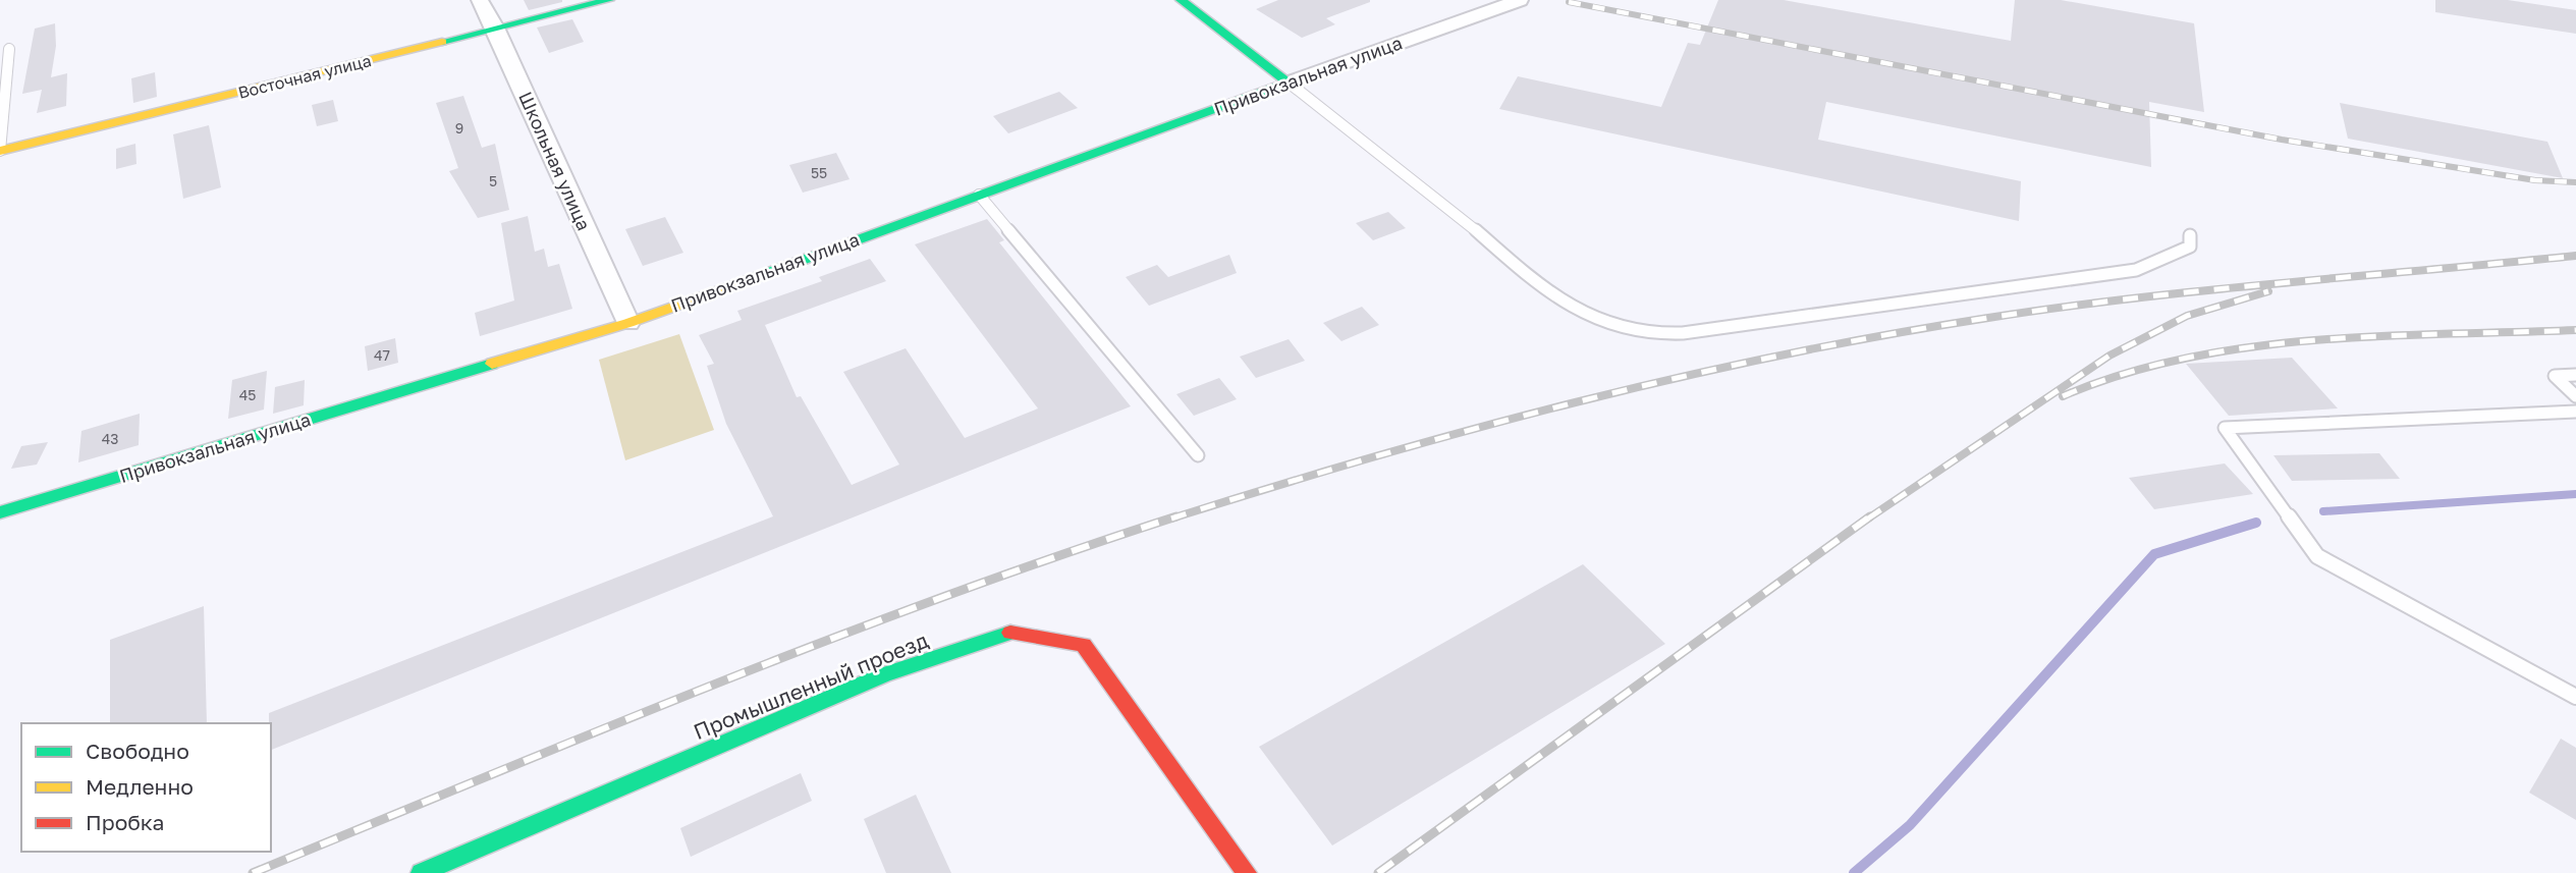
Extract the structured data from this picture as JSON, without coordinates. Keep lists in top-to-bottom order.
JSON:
{
  "streets": {
    "street": [
      "Привокзальная улица",
      "Восточная улица",
      "Школьная улица",
      "Промышленный проезд"
    ]
  },
  "crossings": [
    ["Привокзальная улица", "Школьная улица"],
    ["Восточная улица", "Школьная улица"]
  ],
  "house_numbers": [
    "9",
    "55",
    "5",
    "47",
    "45",
    "43"
  ],
  "legend": ["Свободно", "Медленно", "Пробка"]
}
